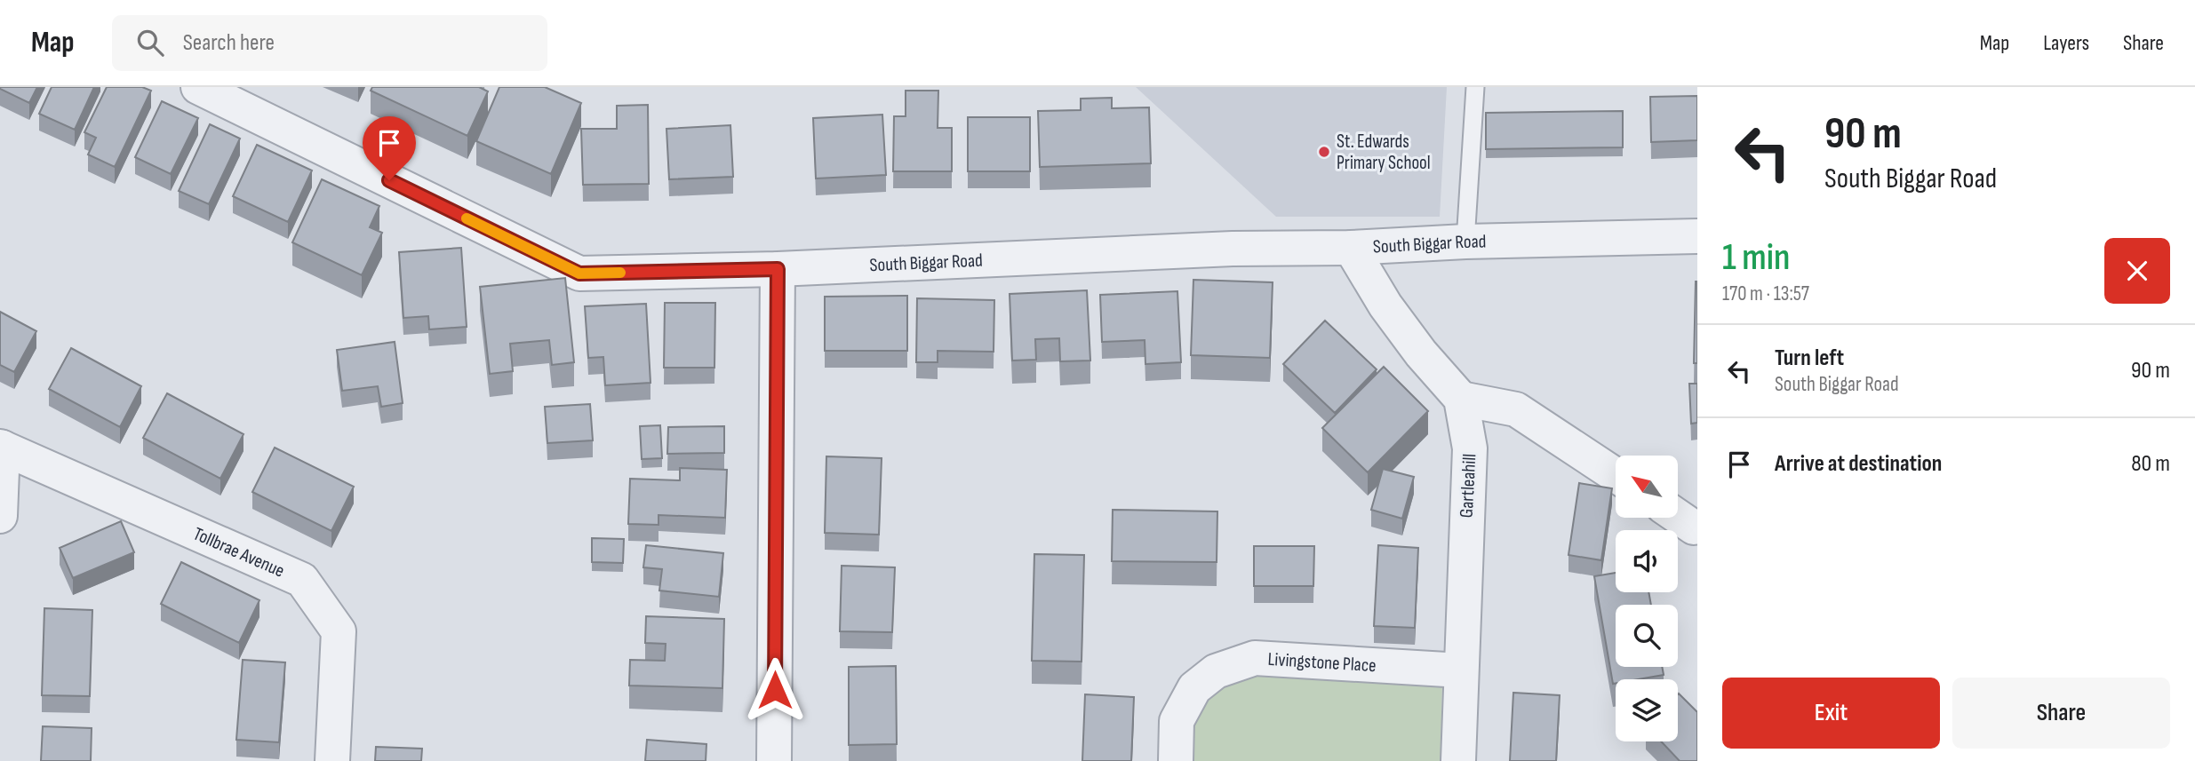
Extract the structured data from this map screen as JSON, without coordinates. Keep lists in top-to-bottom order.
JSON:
{
  "streets": {
    "street": [
      "South Biggar Road",
      "Gartleahill",
      "Tollbrae Avenue",
      "Livingstone Place"
    ]
  },
  "crossings": [
    ["Gartleahill", "Livingstone Place"]
  ],
  "places": ["St. Edwards Primary School"],
  "north": "top left",
  "page": {
    "header": "Map",
    "search": "Search here",
    "nav": ["Map", "Layers", "Share"],
    "turn": ["90 m", "South Biggar Road"],
    "heading": ["1 min", "170 m · 13:57"],
    "list": [
      {
        "name": "Turn left",
        "note": "South Biggar Road",
        "value": "90 m"
      },
      {
        "name": "Arrive at destination",
        "value": "80 m"
      }
    ],
    "buttons": ["Exit", "Share"]
  }
}
